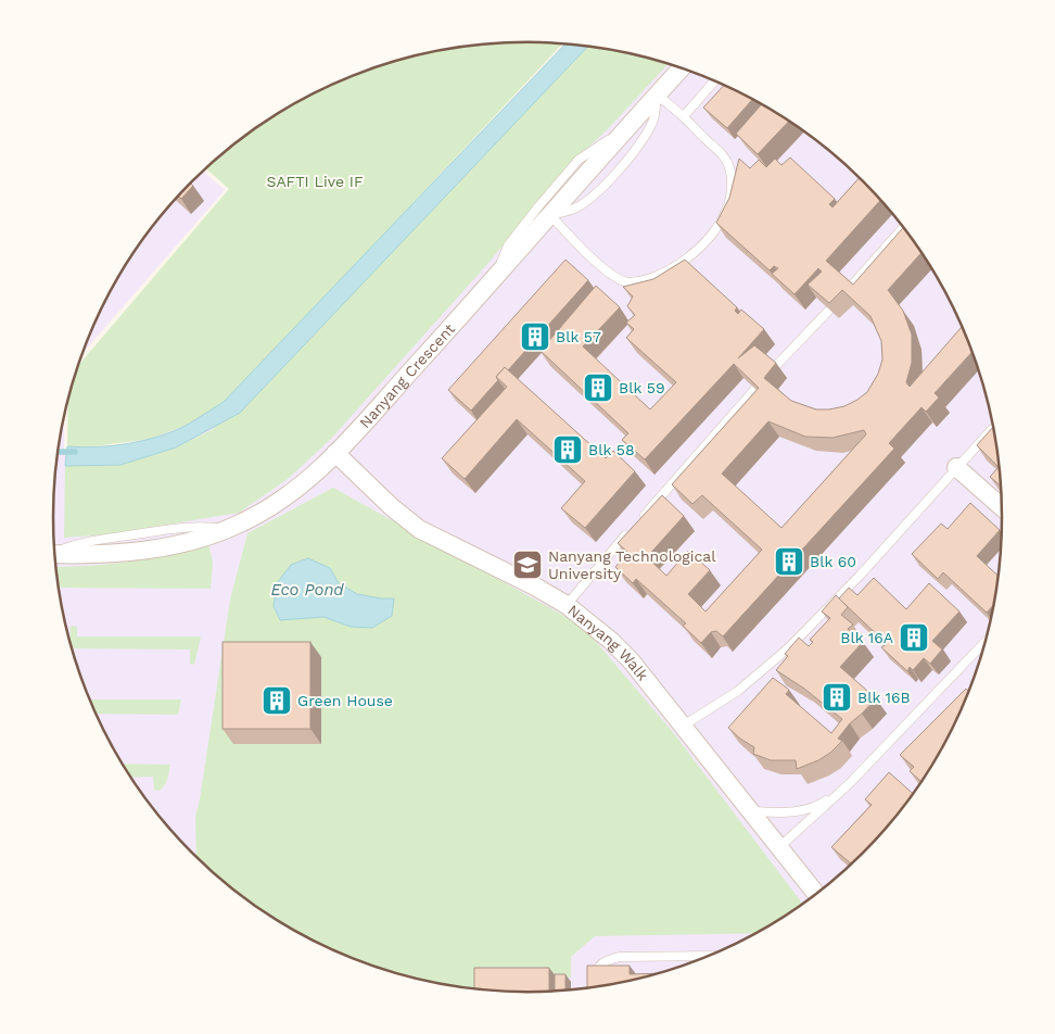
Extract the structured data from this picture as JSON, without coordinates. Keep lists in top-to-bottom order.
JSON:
{
  "streets": {
    "street": ["Nanyang Crescent", "Nanyang Walk"]
  },
  "crossings": [
    ["Nanyang Crescent", "Nanyang Walk"]
  ],
  "water": ["Eco Pond"],
  "parks": ["SAFTI Live IF"],
  "places": {
    "building": [
      "Blk 57",
      "Blk 59",
      "Blk 58",
      "Blk 60",
      "Blk 16A",
      "Blk 16B",
      "Green House"
    ],
    "school or university": ["Nanyang Technological University"]
  }
}
